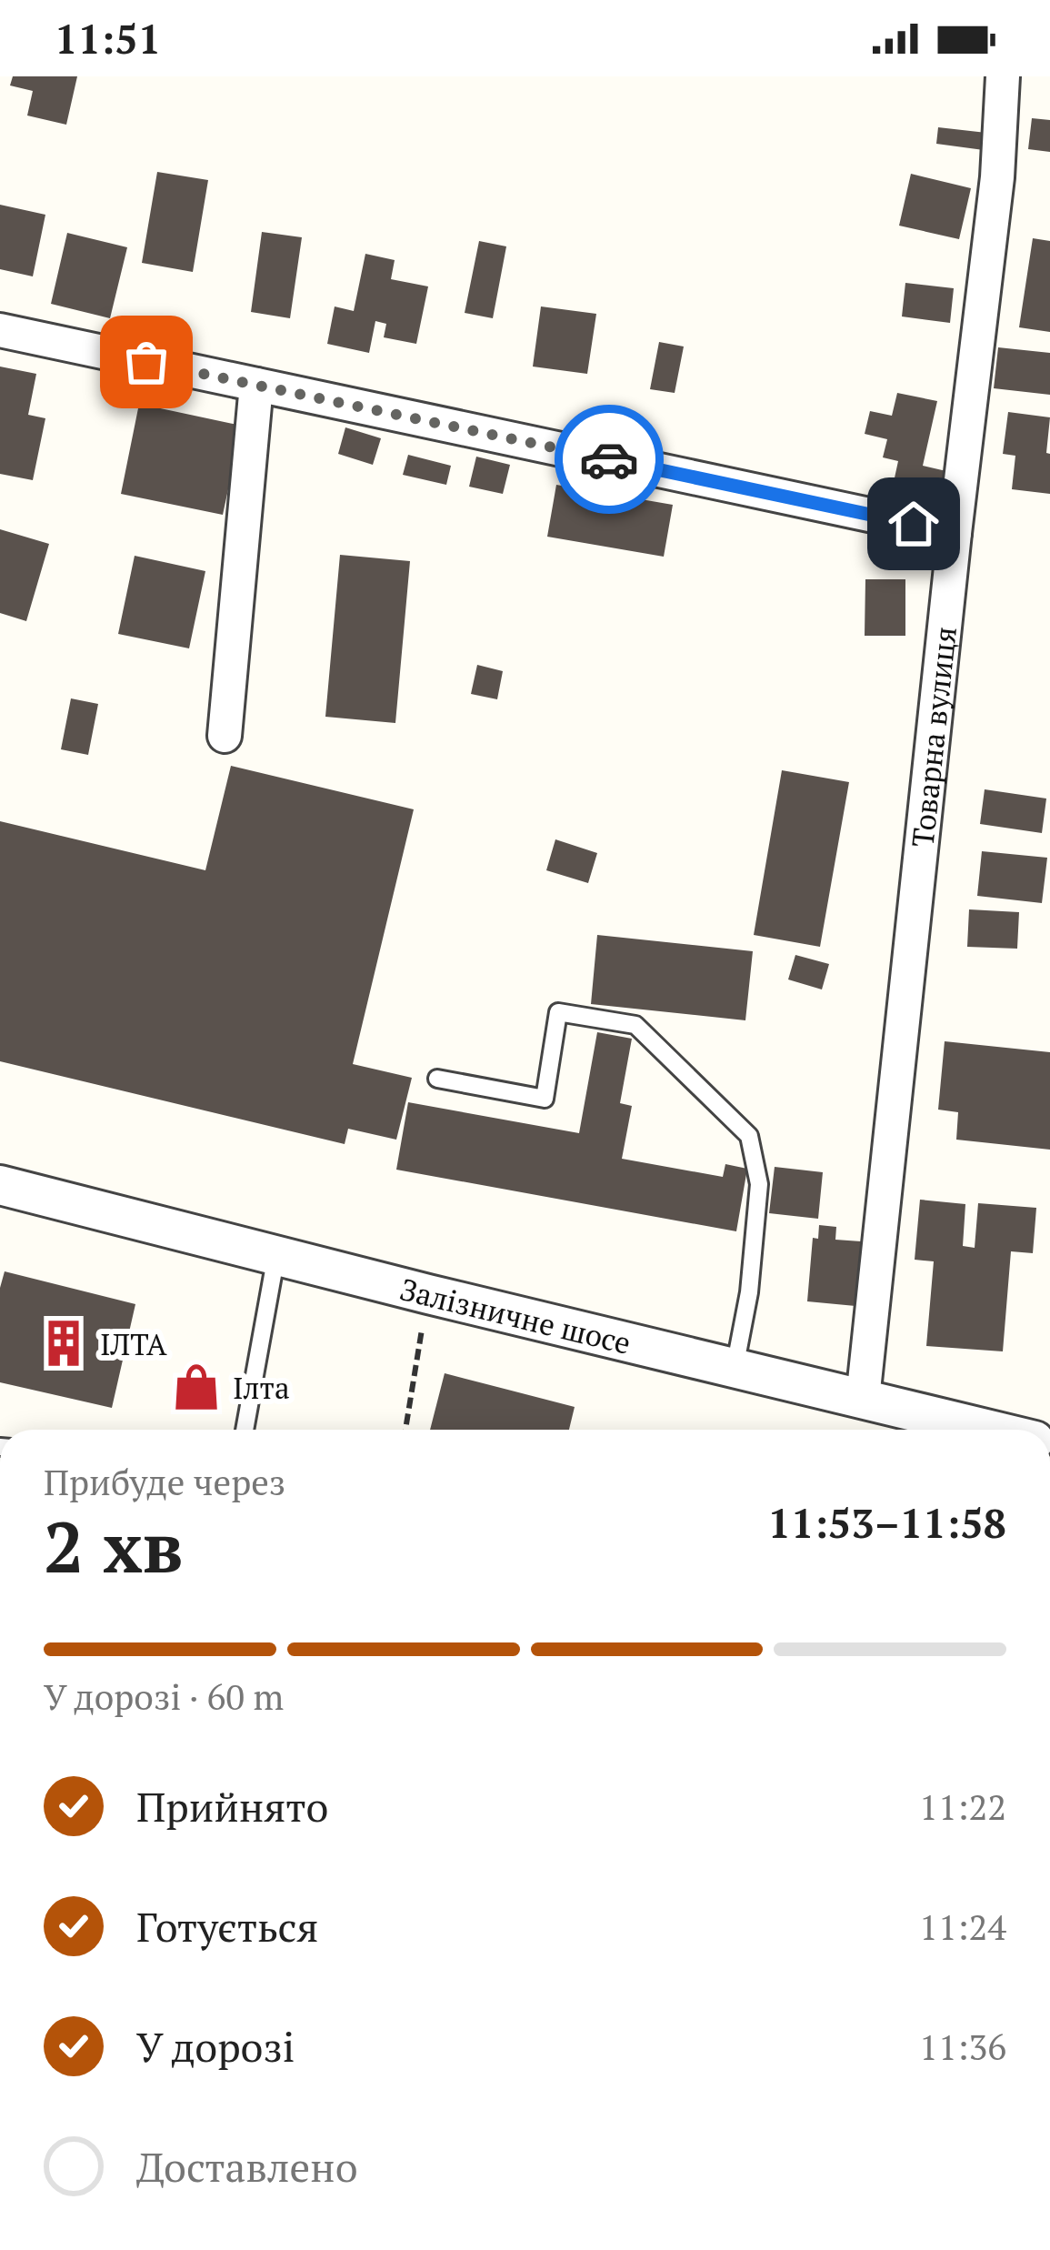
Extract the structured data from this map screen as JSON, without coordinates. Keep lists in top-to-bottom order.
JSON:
{
  "streets": {
    "street": ["Товарна вулиця", "Залізничне шосе"]
  },
  "crossings": [
    ["Товарна вулиця", "Залізничне шосе"]
  ],
  "places": {
    "building": ["ІЛТА"],
    "shop": ["Ілта"]
  },
  "page": {
    "status": "11:51",
    "heading": ["2 хв", "Прибуде через", "11:53–11:58"],
    "bar": "У дорозі · 60 m",
    "list": [
      ["Прийнято", "11:22"],
      ["Готується", "11:24"],
      ["У дорозі", "11:36"],
      "Доставлено"
    ]
  }
}
